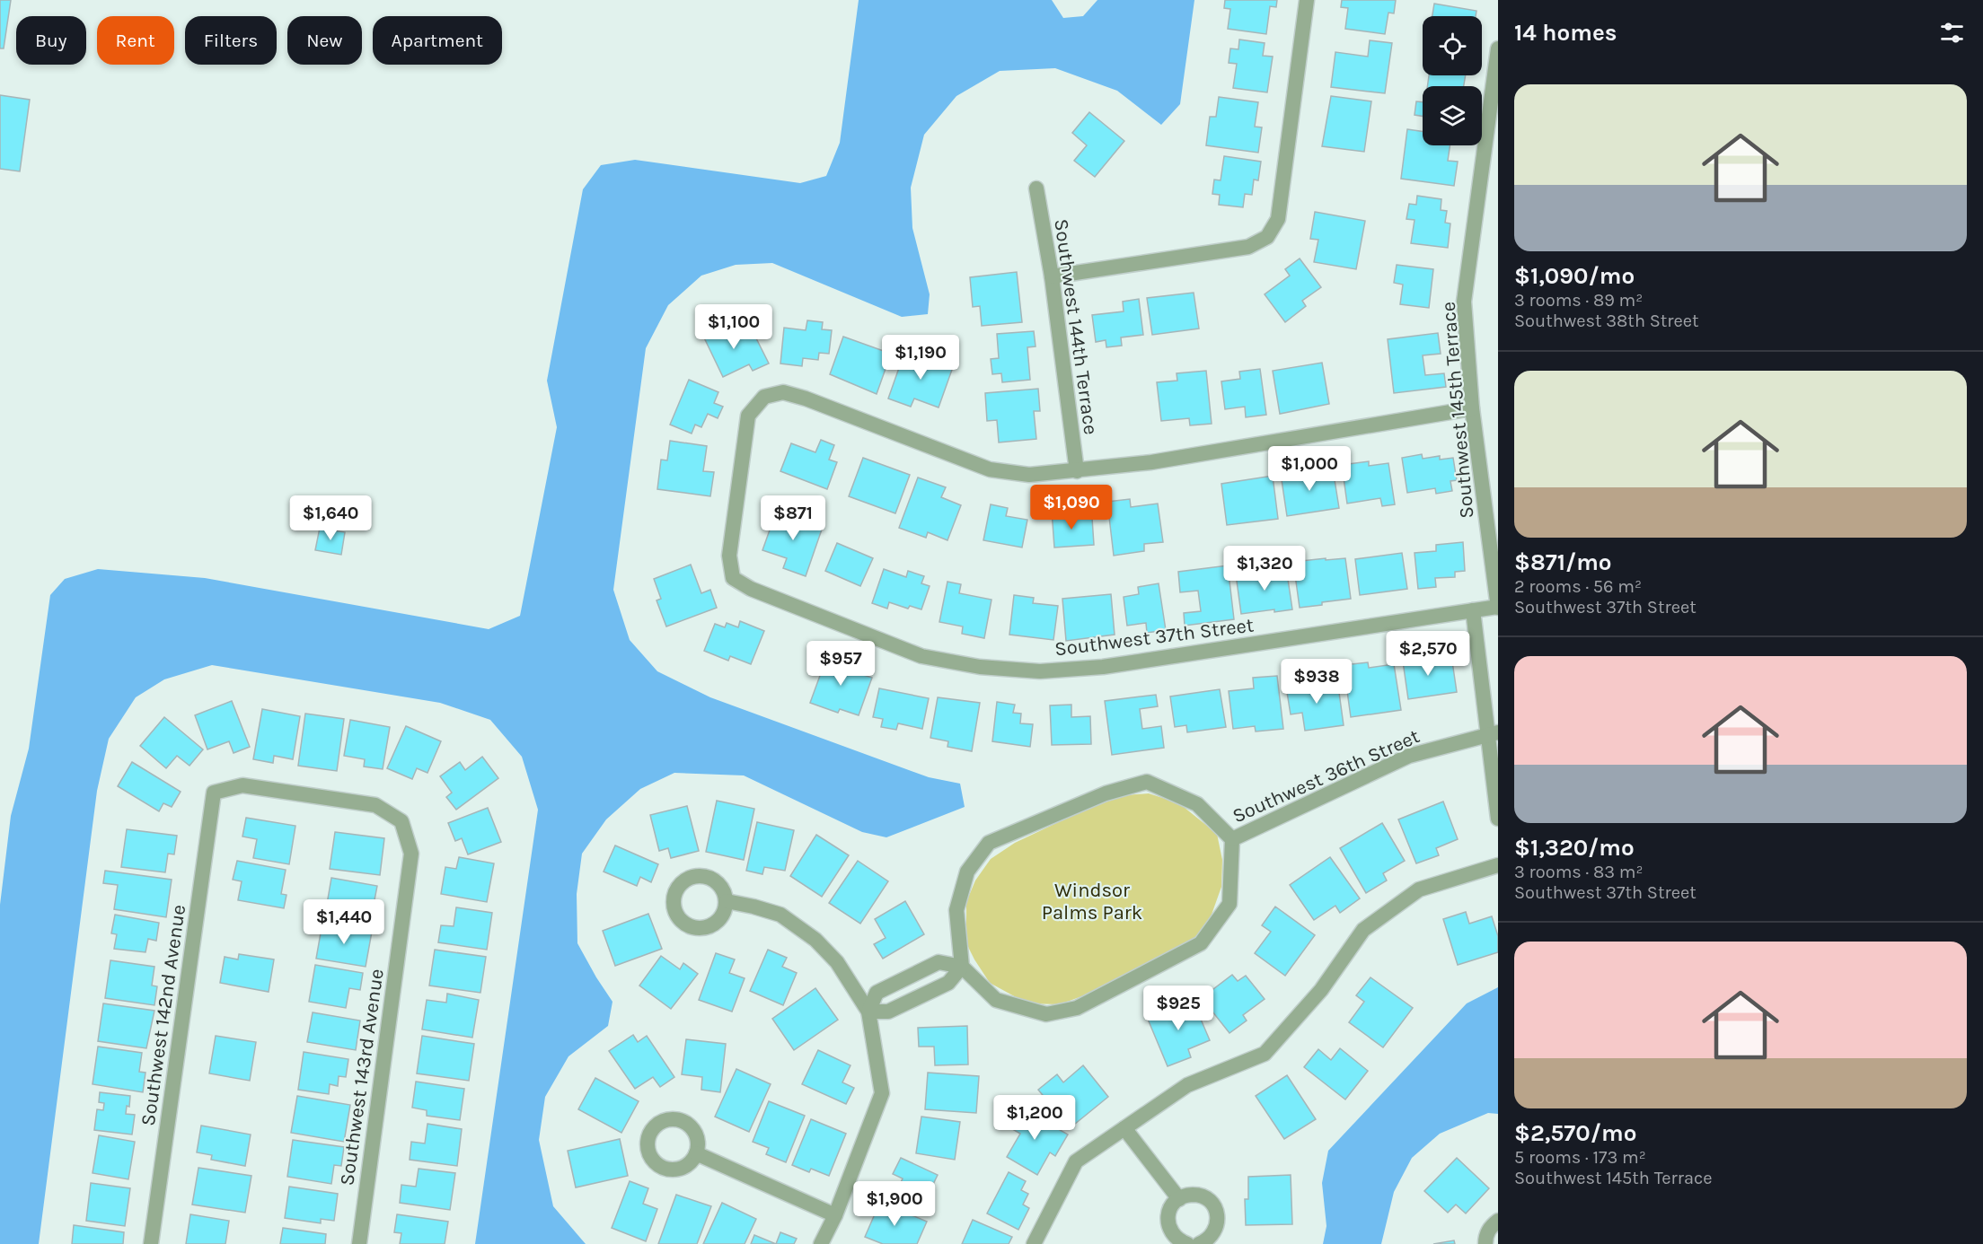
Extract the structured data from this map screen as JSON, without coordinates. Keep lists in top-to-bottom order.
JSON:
{
  "streets": {
    "street": [
      "Southwest 144th Terrace",
      "Southwest 145th Terrace",
      "Southwest 37th Street",
      "Southwest 36th Street",
      "Southwest 142nd Avenue",
      "Southwest 143rd Avenue"
    ]
  },
  "crossings": [
    ["Southwest 144th Terrace", "Southwest 37th Street"],
    ["Southwest 145th Terrace", "Southwest 37th Street"],
    ["Southwest 142nd Avenue", "Southwest 143rd Avenue"]
  ],
  "parks": ["Windsor Palms Park"],
  "page": {
    "heading": "14 homes",
    "chip": [
      "Buy",
      "Rent",
      "Filters",
      "New",
      "Apartment"
    ],
    "list": [
      {
        "name": "$1,090/mo",
        "note": "3 rooms · 89 m² · Southwest 38th Street"
      },
      {
        "name": "$871/mo",
        "note": "2 rooms · 56 m² · Southwest 37th Street"
      },
      {
        "name": "$1,320/mo",
        "note": "3 rooms · 83 m² · Southwest 37th Street"
      },
      {
        "name": "$2,570/mo",
        "note": "5 rooms · 173 m² · Southwest 145th Terrace"
      }
    ],
    "price": [
      "$1,100",
      "$1,190",
      "$1,000",
      "$1,090",
      "$1,640",
      "$871",
      "$1,320",
      "$2,570",
      "$957",
      "$938",
      "$1,440",
      "$925",
      "$1,200",
      "$1,900"
    ]
  }
}
